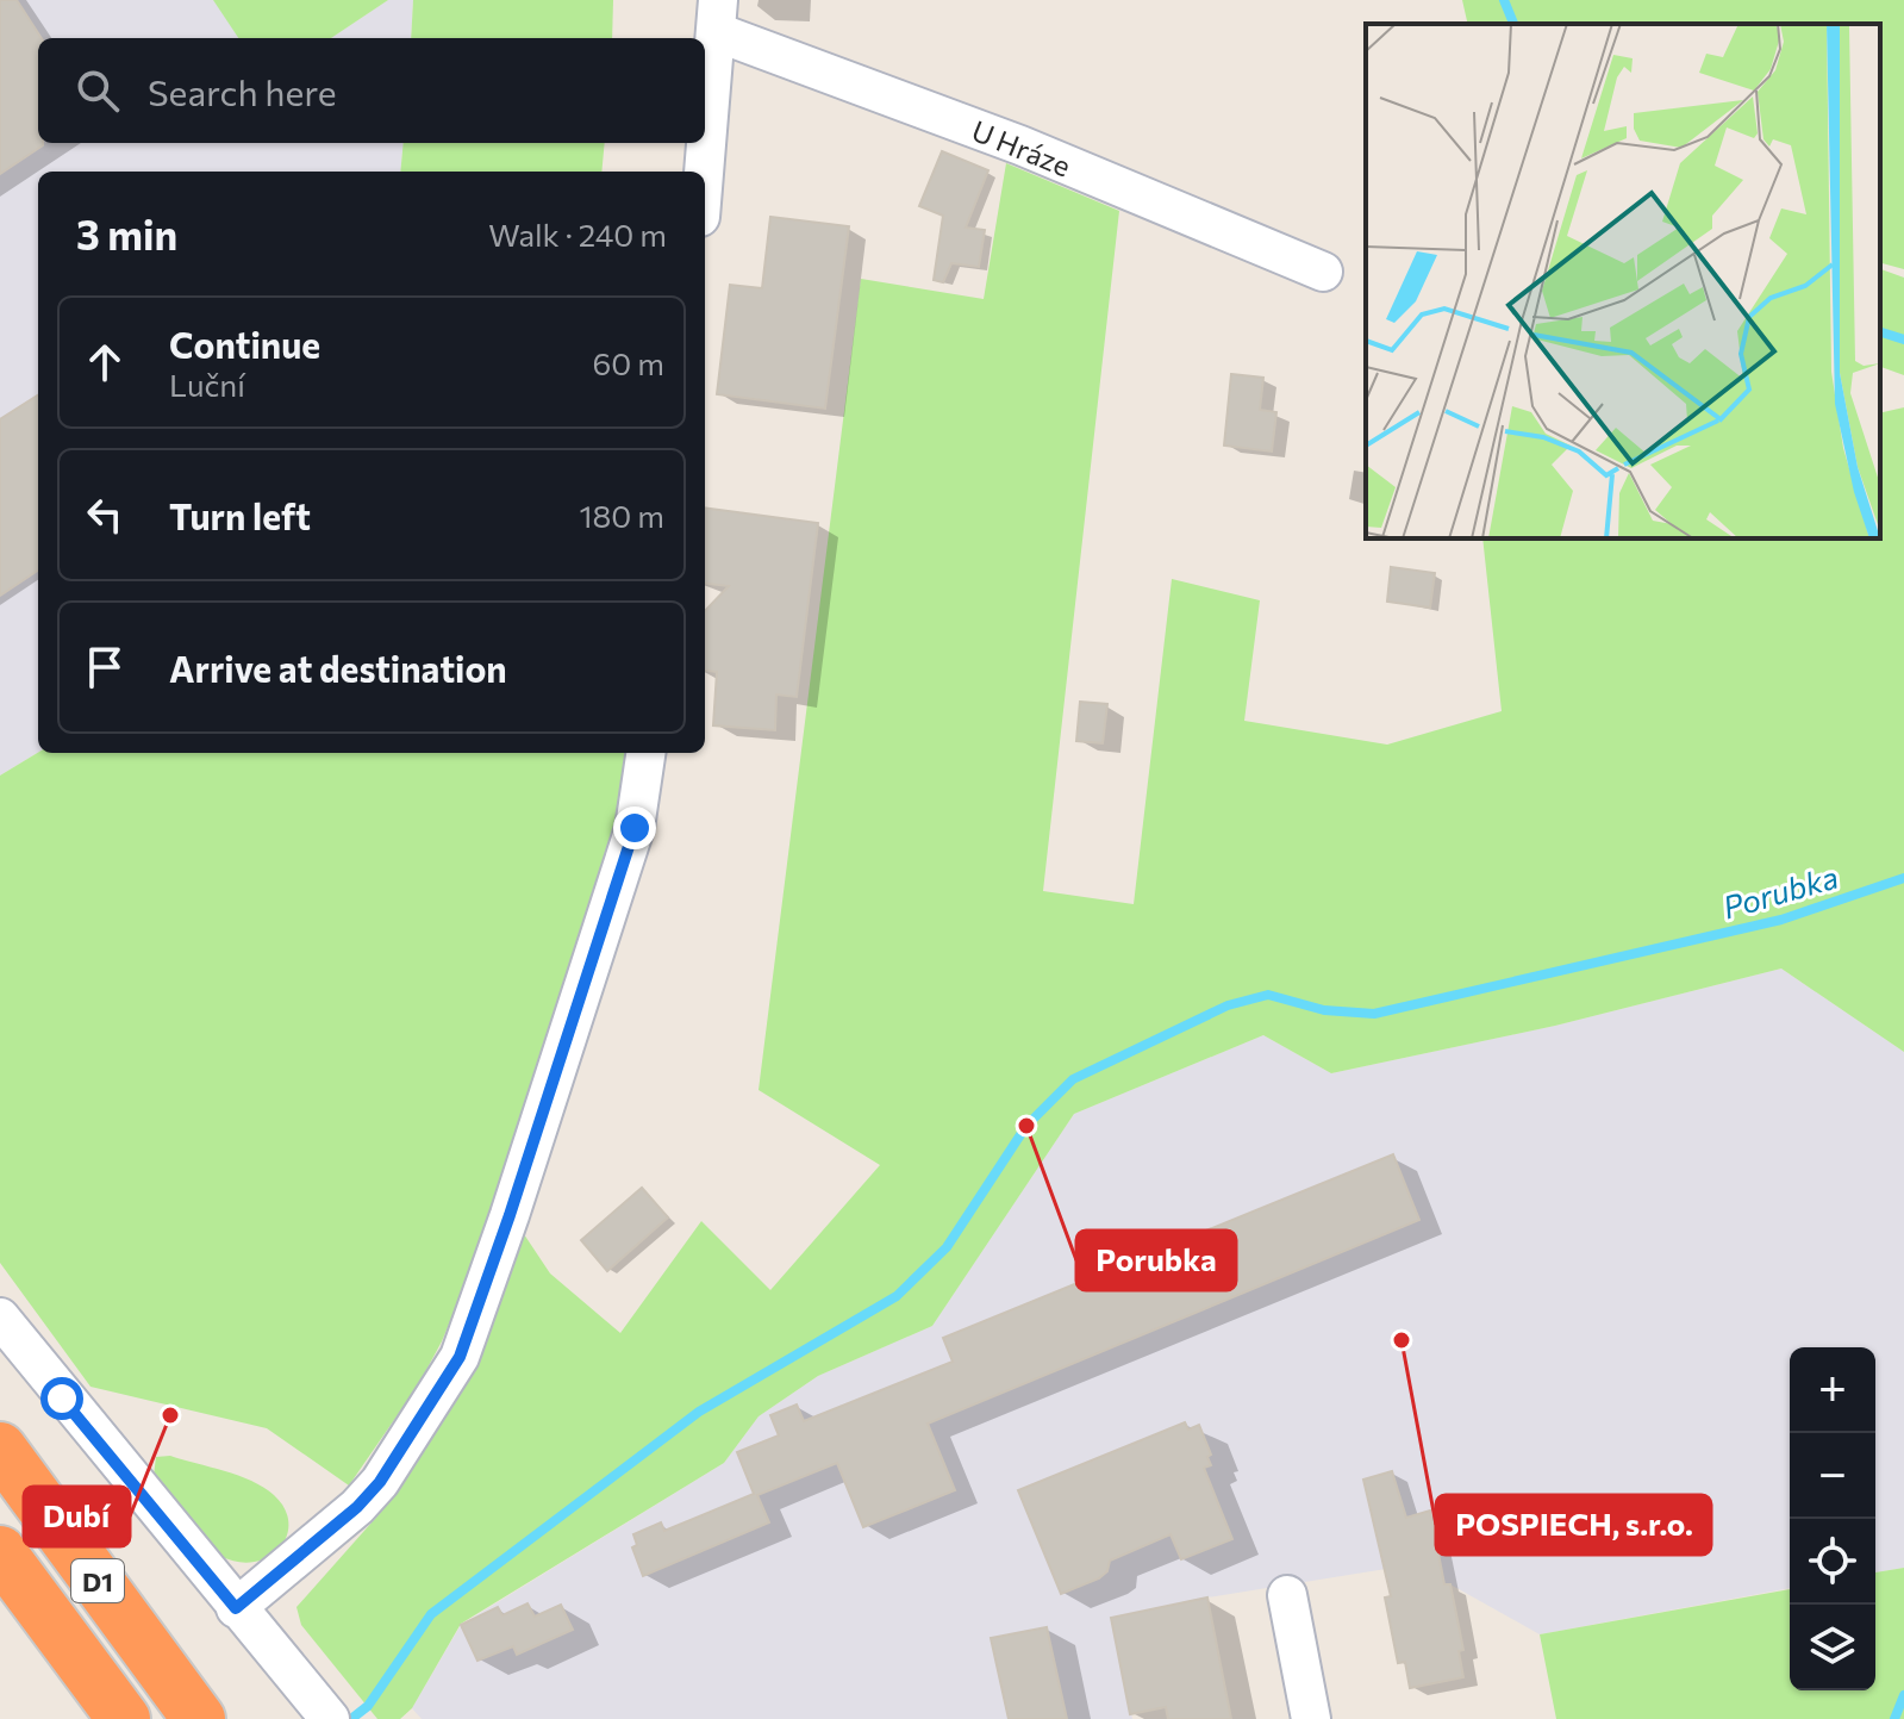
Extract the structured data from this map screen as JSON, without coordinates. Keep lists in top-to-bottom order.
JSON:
{
  "streets": {
    "highway": ["D1"],
    "street": ["U Hráze"]
  },
  "water": ["Porubka"],
  "places": ["Porubka", "POSPIECH, s.r.o.", "Dubí"],
  "page": {
    "search": "Search here",
    "heading": ["3 min", "Walk · 240 m"],
    "list": [
      ["Continue", "Luční", "60 m"],
      ["Turn left", "180 m"],
      "Arrive at destination"
    ],
    "map_buttons": ["+", "−"]
  }
}
